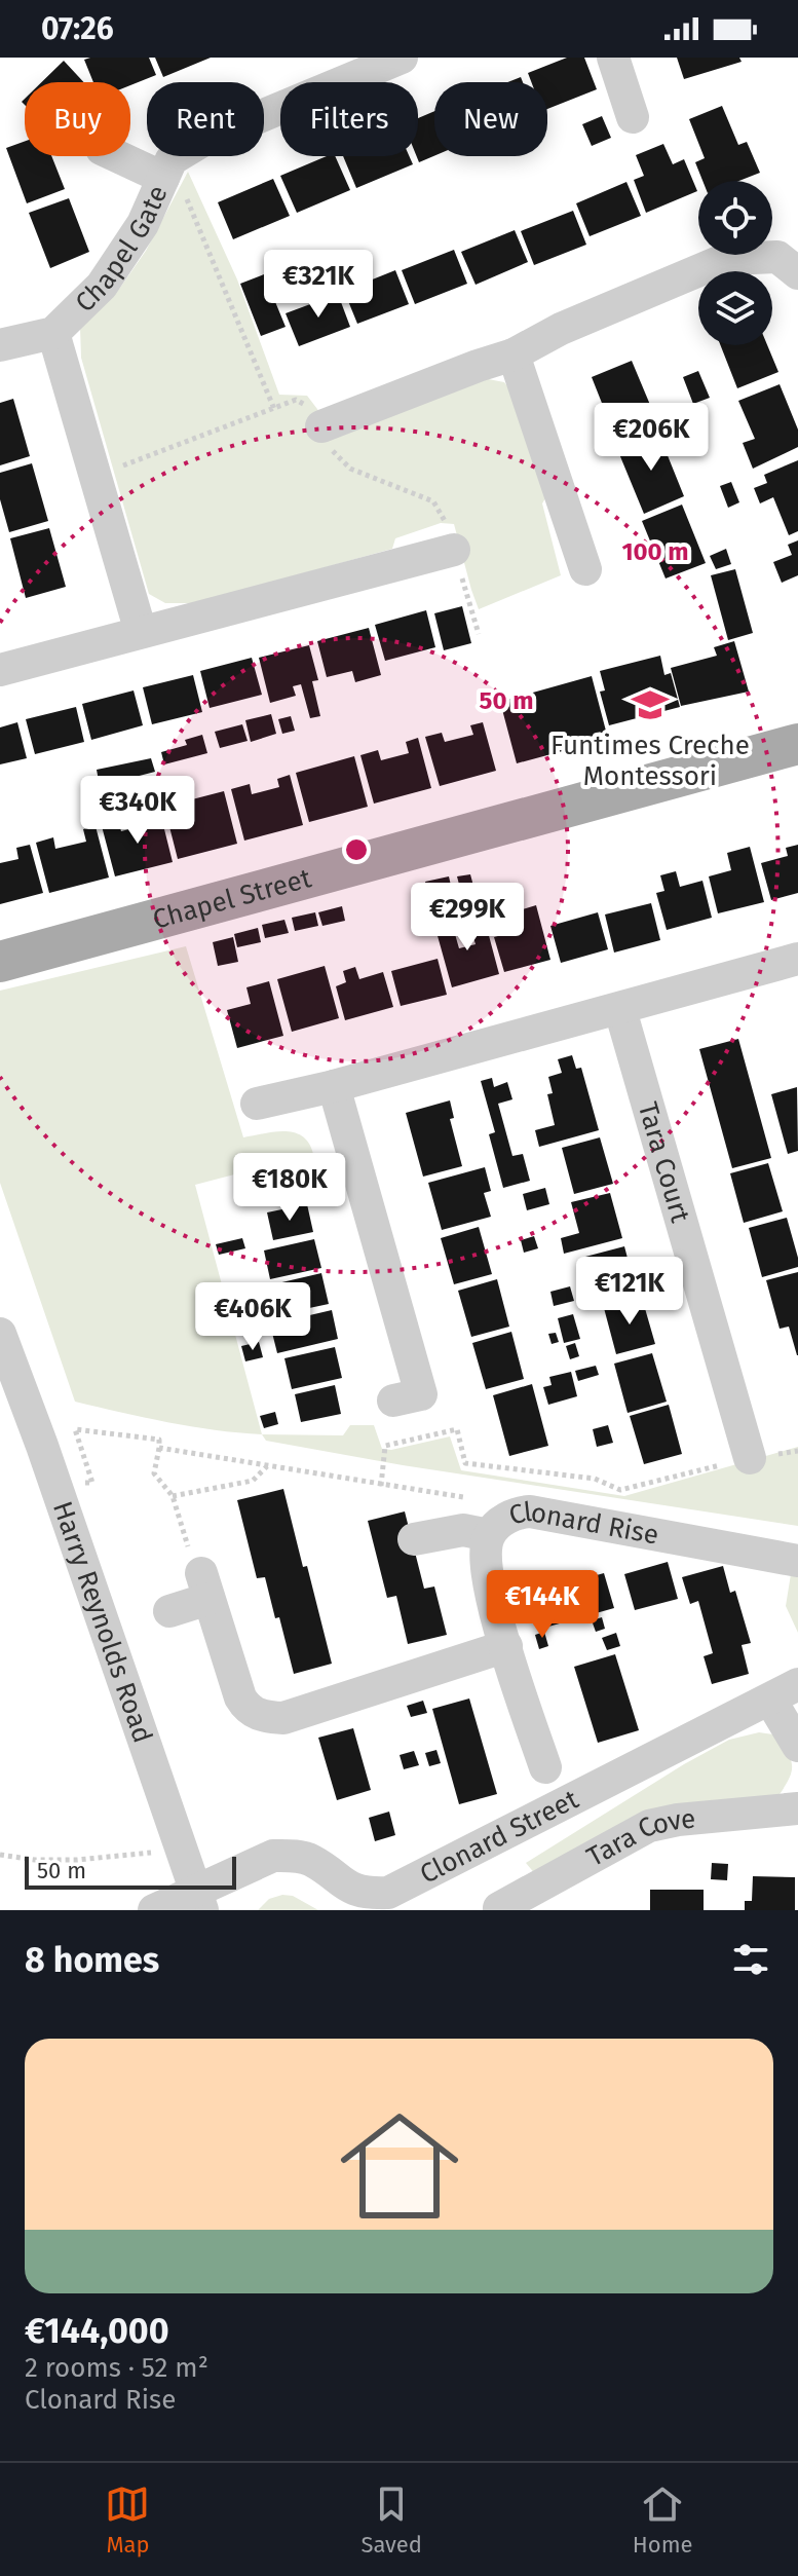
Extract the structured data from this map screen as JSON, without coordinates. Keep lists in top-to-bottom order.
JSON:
{
  "streets": {
    "main road": ["Chapel Street"],
    "street": [
      "Chapel Gate",
      "Tara Court",
      "Clonard Rise",
      "Harry Reynolds Road",
      "Clonard Street",
      "Tara Cove"
    ]
  },
  "crossings": [
    ["Harry Reynolds Road", "Clonard Street"]
  ],
  "places": {
    "school or university": ["Funtimes Creche Montessori"]
  },
  "scale_bar": "50 m",
  "page": {
    "status": "07:26",
    "chip": [
      "Buy",
      "Rent",
      "Filters",
      "New"
    ],
    "price": [
      "€321K",
      "€206K",
      "€340K",
      "€299K",
      "€180K",
      "€121K",
      "€406K",
      "€144K"
    ],
    "scale": "50 m",
    "heading": "8 homes",
    "list": [
      {
        "name": "€144,000",
        "note": "2 rooms · 52 m² · Clonard Rise"
      }
    ],
    "tabs": ["Map", "Saved", "Home"]
  },
  "rings": ["100 m", "50 m"]
}
